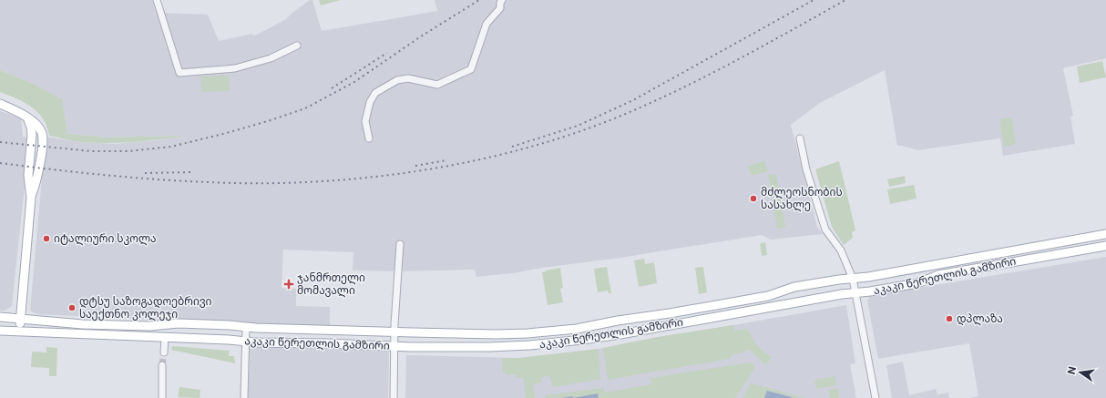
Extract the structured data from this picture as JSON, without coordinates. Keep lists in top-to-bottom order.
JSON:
{
  "streets": {
    "main road": ["აკაკი წერეთლის გამზირი"]
  },
  "places": {
    "other": [
      "მძლეოსნობის სასახლე",
      "იტალიური სკოლა",
      "დტსუ საზოგადოებრივი საექთნო კოლეჯი",
      "დპლაზა"
    ],
    "health": ["ჯანმრთელი მომავალი"]
  },
  "north": "left"
}
